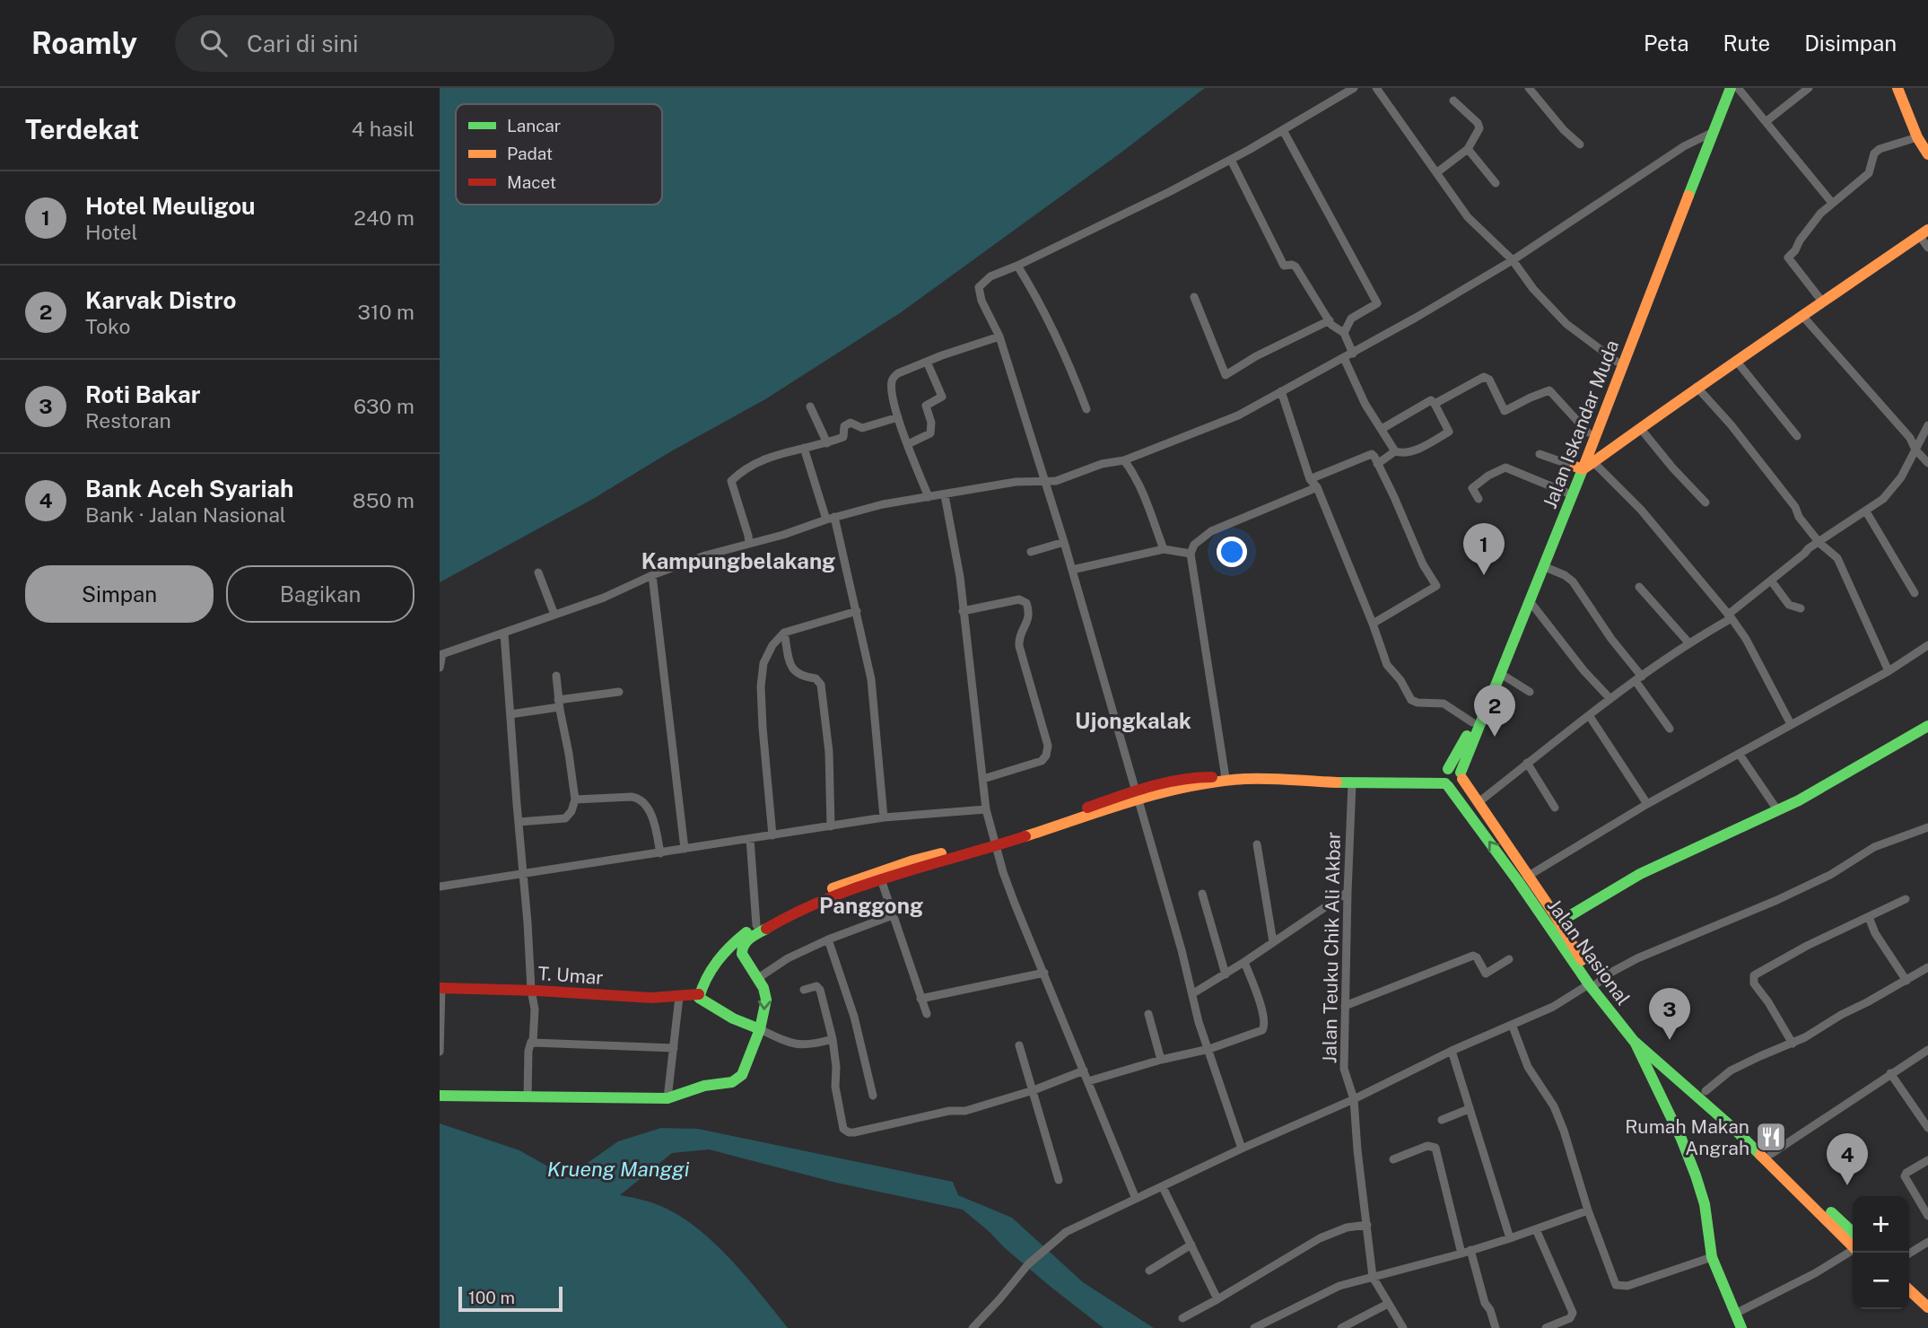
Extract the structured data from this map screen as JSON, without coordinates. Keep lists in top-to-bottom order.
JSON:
{
  "streets": {
    "main road": ["Jalan Iskandar Muda", "Jalan Nasional", "T. Umar"],
    "street": ["Jalan Teuku Chik Ali Akbar"]
  },
  "crossings": [
    ["Jalan Iskandar Muda", "Jalan Nasional"]
  ],
  "districts": ["Kampungbelakang", "Ujongkalak", "Panggong"],
  "water": ["Krueng Manggi"],
  "places": {
    "restaurant": ["Rumah Makan Angrah"]
  },
  "legend": ["Lancar", "Padat", "Macet"],
  "scale_bar": "100 m",
  "page": {
    "header": "Roamly",
    "search": "Cari di sini",
    "nav": ["Peta", "Rute", "Disimpan"],
    "heading": ["Terdekat", "4 hasil"],
    "list": [
      {
        "mark": "1",
        "name": "Hotel Meuligou",
        "note": "Hotel",
        "value": "240 m"
      },
      {
        "mark": "2",
        "name": "Karvak Distro",
        "note": "Toko",
        "value": "310 m"
      },
      {
        "mark": "3",
        "name": "Roti Bakar",
        "note": "Restoran",
        "value": "630 m"
      },
      {
        "mark": "4",
        "name": "Bank Aceh Syariah",
        "note": "Bank · Jalan Nasional",
        "value": "850 m"
      }
    ],
    "pins": [
      "1",
      "2",
      "3",
      "4"
    ],
    "buttons": ["Simpan", "Bagikan"],
    "map_buttons": ["+", "−"],
    "scale": "100 m"
  }
}
